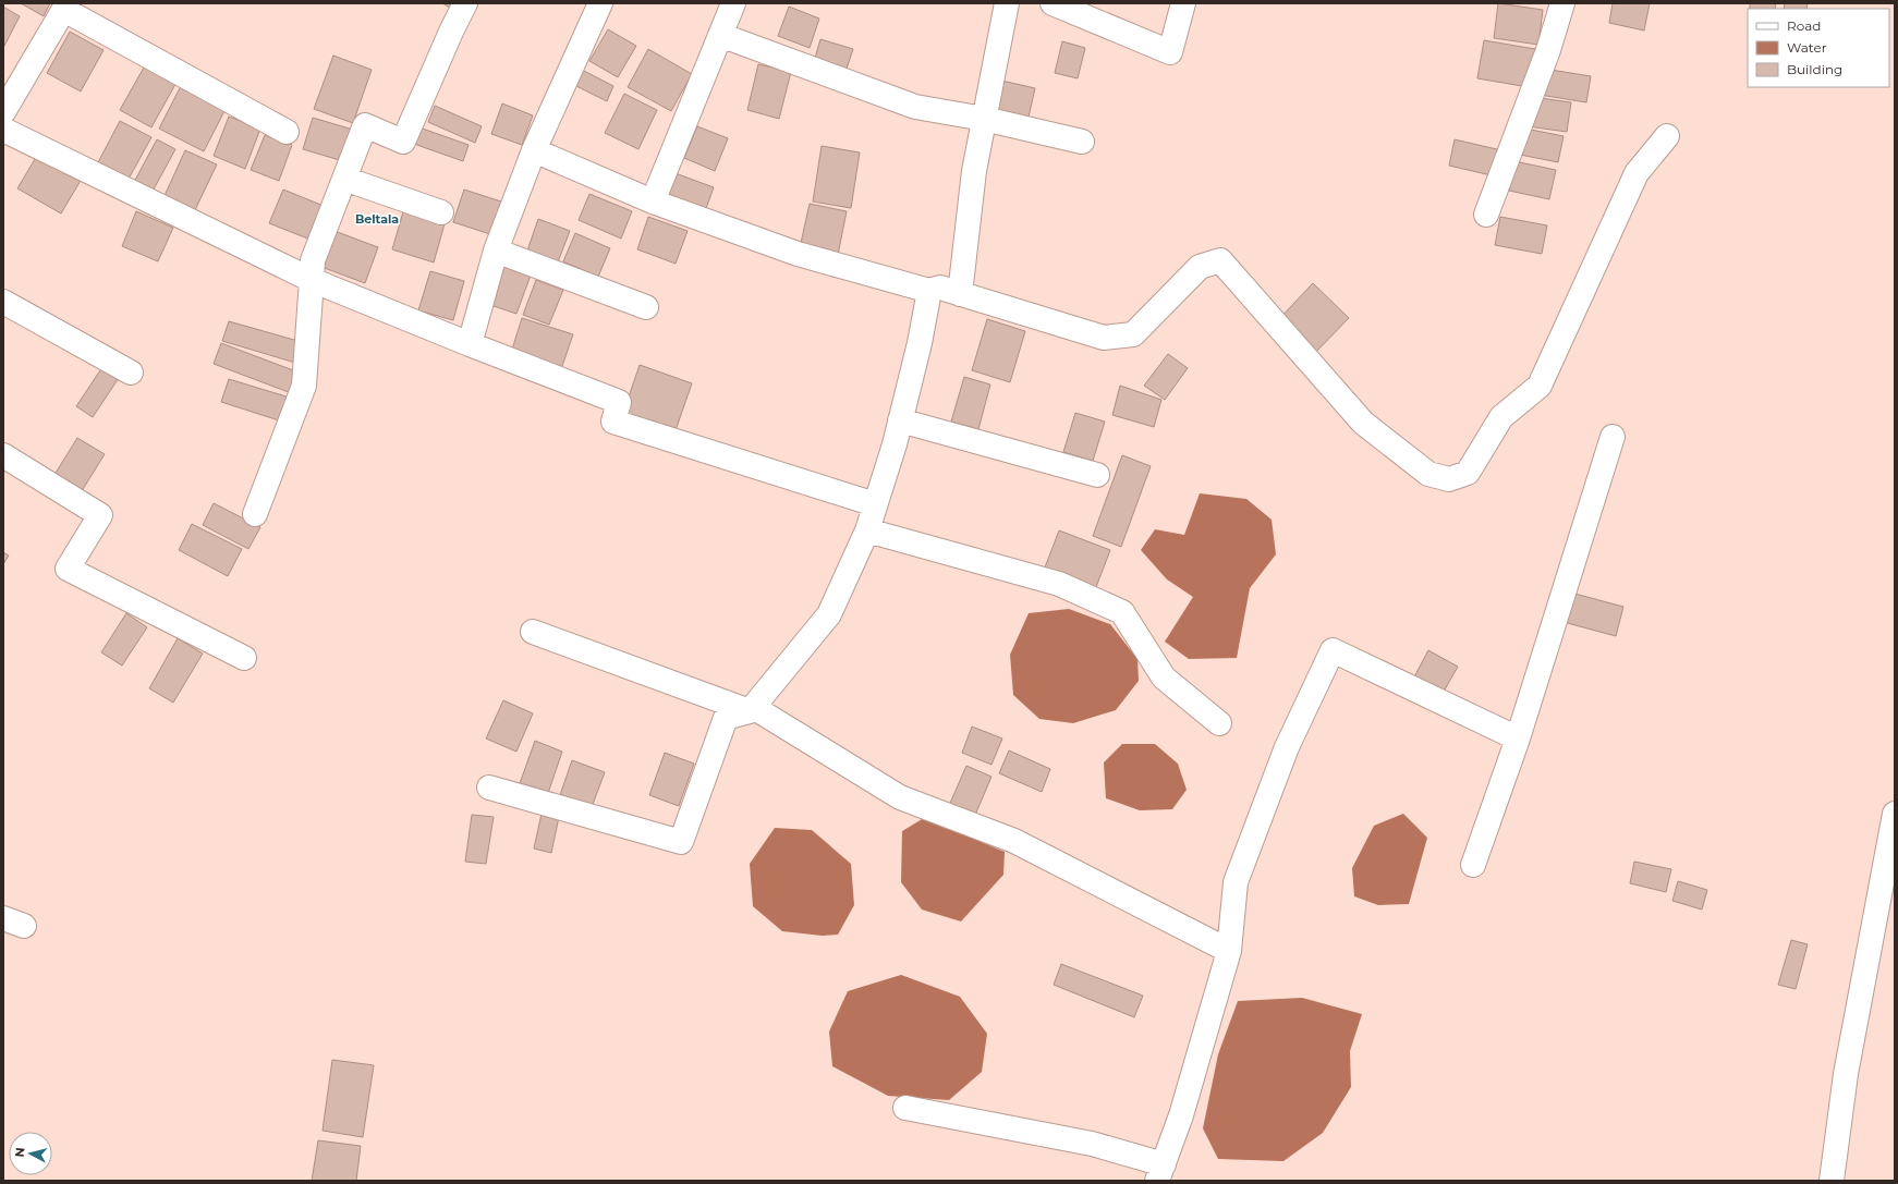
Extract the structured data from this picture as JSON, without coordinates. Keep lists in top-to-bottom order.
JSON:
{
  "districts": ["Beltala"],
  "legend": ["Road", "Water", "Building"],
  "north": "left"
}
